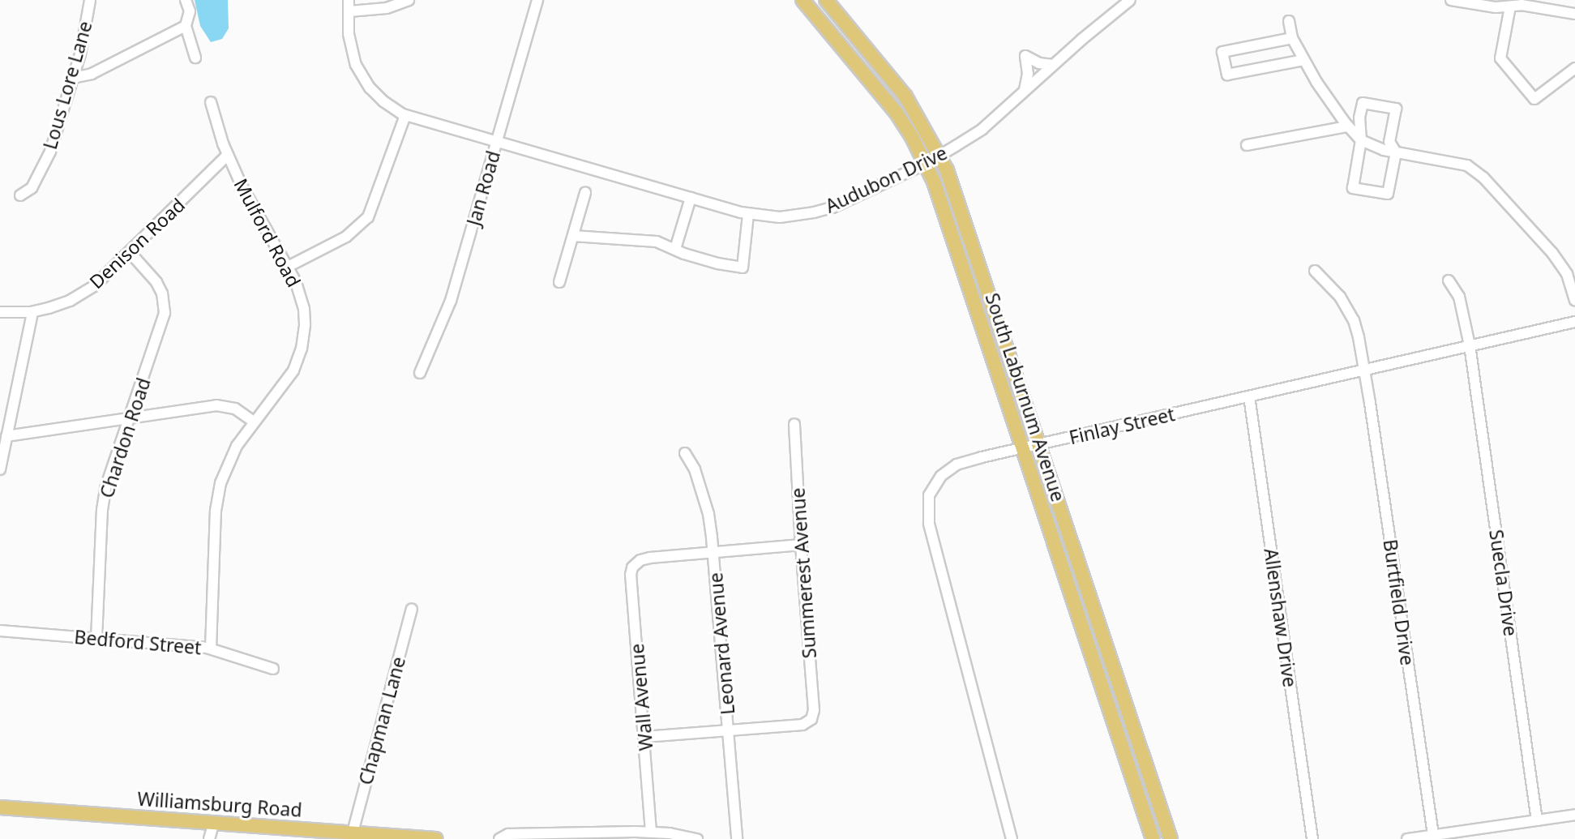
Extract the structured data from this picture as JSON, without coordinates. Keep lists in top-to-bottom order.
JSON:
{
  "streets": {
    "main road": ["South Laburnum Avenue", "Williamsburg Road"],
    "street": [
      "Lous Lore Lane",
      "Audubon Drive",
      "Jan Road",
      "Mulford Road",
      "Denison Road",
      "Finlay Street",
      "Chardon Road",
      "Summerest Avenue",
      "Suecla Drive",
      "Burtfield Drive",
      "Allenshaw Drive",
      "Bedford Street",
      "Leonard Avenue",
      "Wall Avenue",
      "Chapman Lane"
    ]
  },
  "crossings": [
    ["Audubon Drive", "Jan Road"],
    ["Audubon Drive", "South Laburnum Avenue"],
    ["Mulford Road", "Denison Road"],
    ["Mulford Road", "Bedford Street"],
    ["Denison Road", "Chardon Road"],
    ["South Laburnum Avenue", "Finlay Street"],
    ["Finlay Street", "Suecla Drive"],
    ["Finlay Street", "Burtfield Drive"],
    ["Finlay Street", "Allenshaw Drive"],
    ["Chardon Road", "Bedford Street"],
    ["Summerest Avenue", "Leonard Avenue"],
    ["Leonard Avenue", "Wall Avenue"],
    ["Chapman Lane", "Williamsburg Road"]
  ]
}
